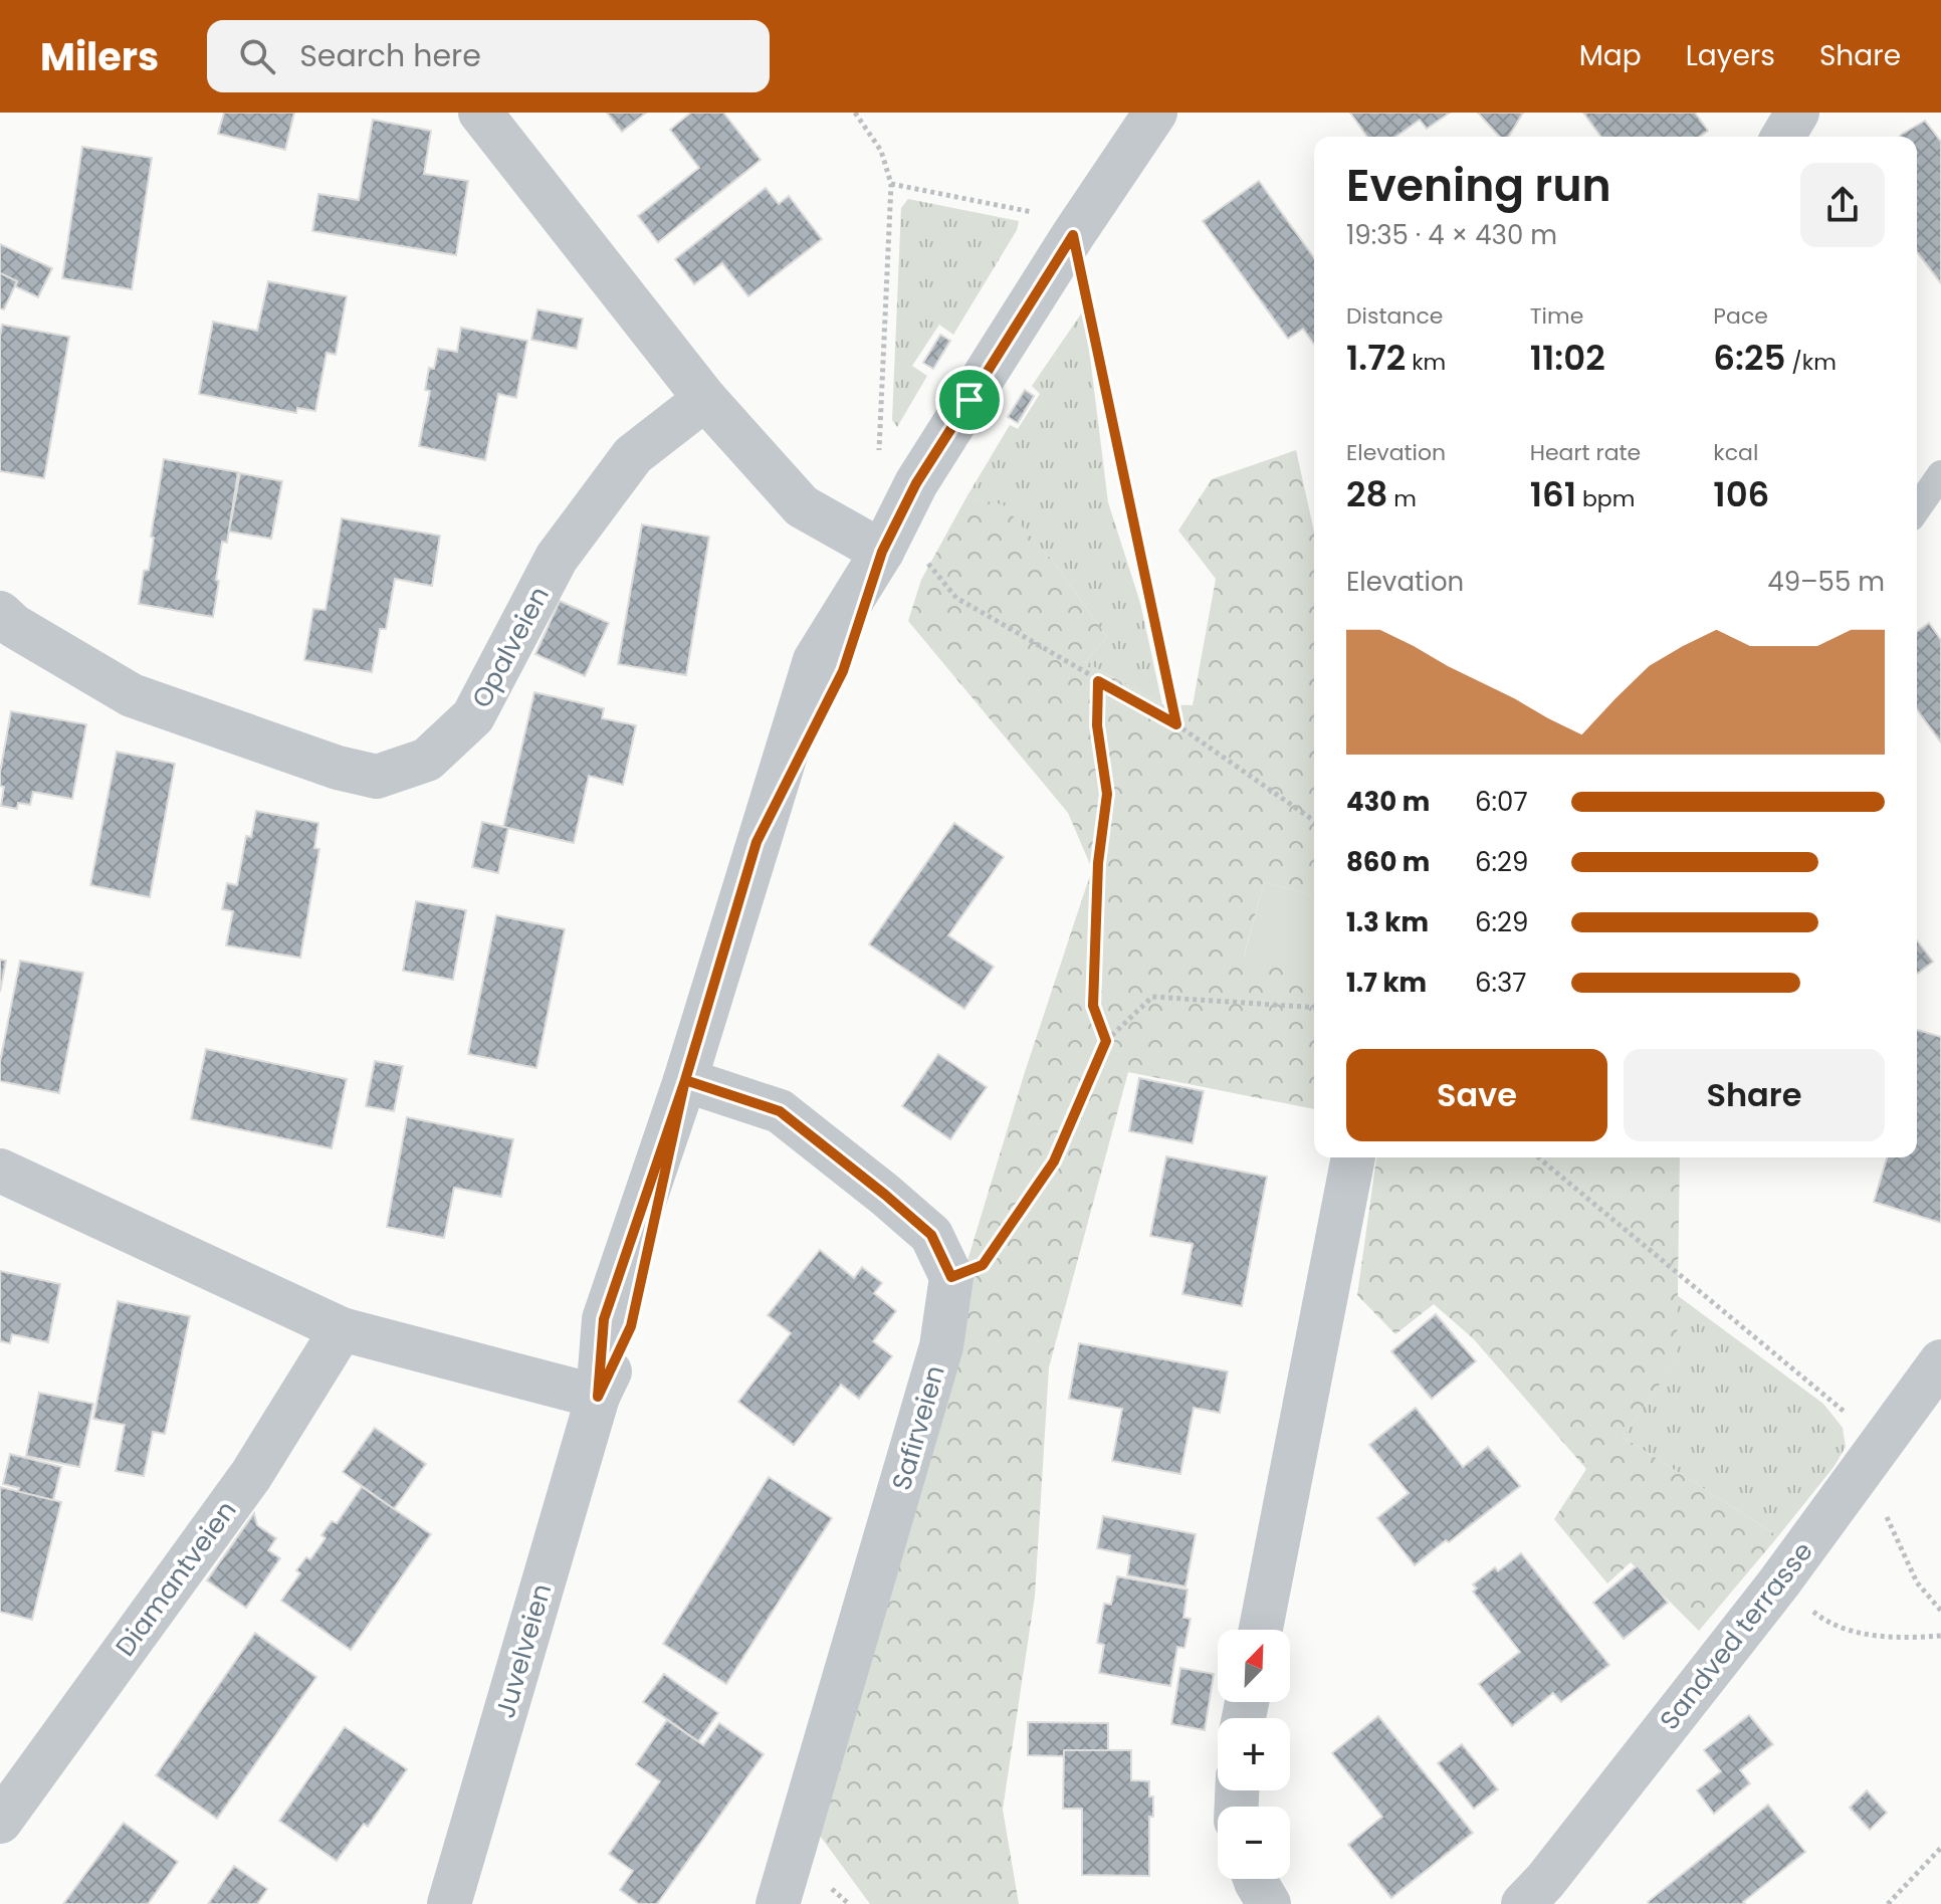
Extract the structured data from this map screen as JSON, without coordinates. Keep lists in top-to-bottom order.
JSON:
{
  "streets": {
    "street": [
      "Opalveien",
      "Safirveien",
      "Diamantveien",
      "Sandved terrasse",
      "Juvelveien"
    ]
  },
  "north": "top right",
  "page": {
    "header": "Milers",
    "search": "Search here",
    "nav": ["Map", "Layers", "Share"],
    "heading": ["Evening run", "19:35 · 4 × 430 m"],
    "stats": [
      ["Distance", "1.72 km"],
      ["Time", "11:02"],
      ["Pace", "6:25 /km"],
      ["Elevation", "28 m"],
      ["Heart rate", "161 bpm"],
      ["kcal", "106"]
    ],
    "chart": ["Elevation", "49–55 m"],
    "list": [
      {
        "name": "430 m",
        "note": "6:07"
      },
      {
        "name": "860 m",
        "note": "6:29"
      },
      {
        "name": "1.3 km",
        "note": "6:29"
      },
      {
        "name": "1.7 km",
        "note": "6:37"
      }
    ],
    "buttons": ["Save", "Share"],
    "map_buttons": ["+", "−"]
  }
}
